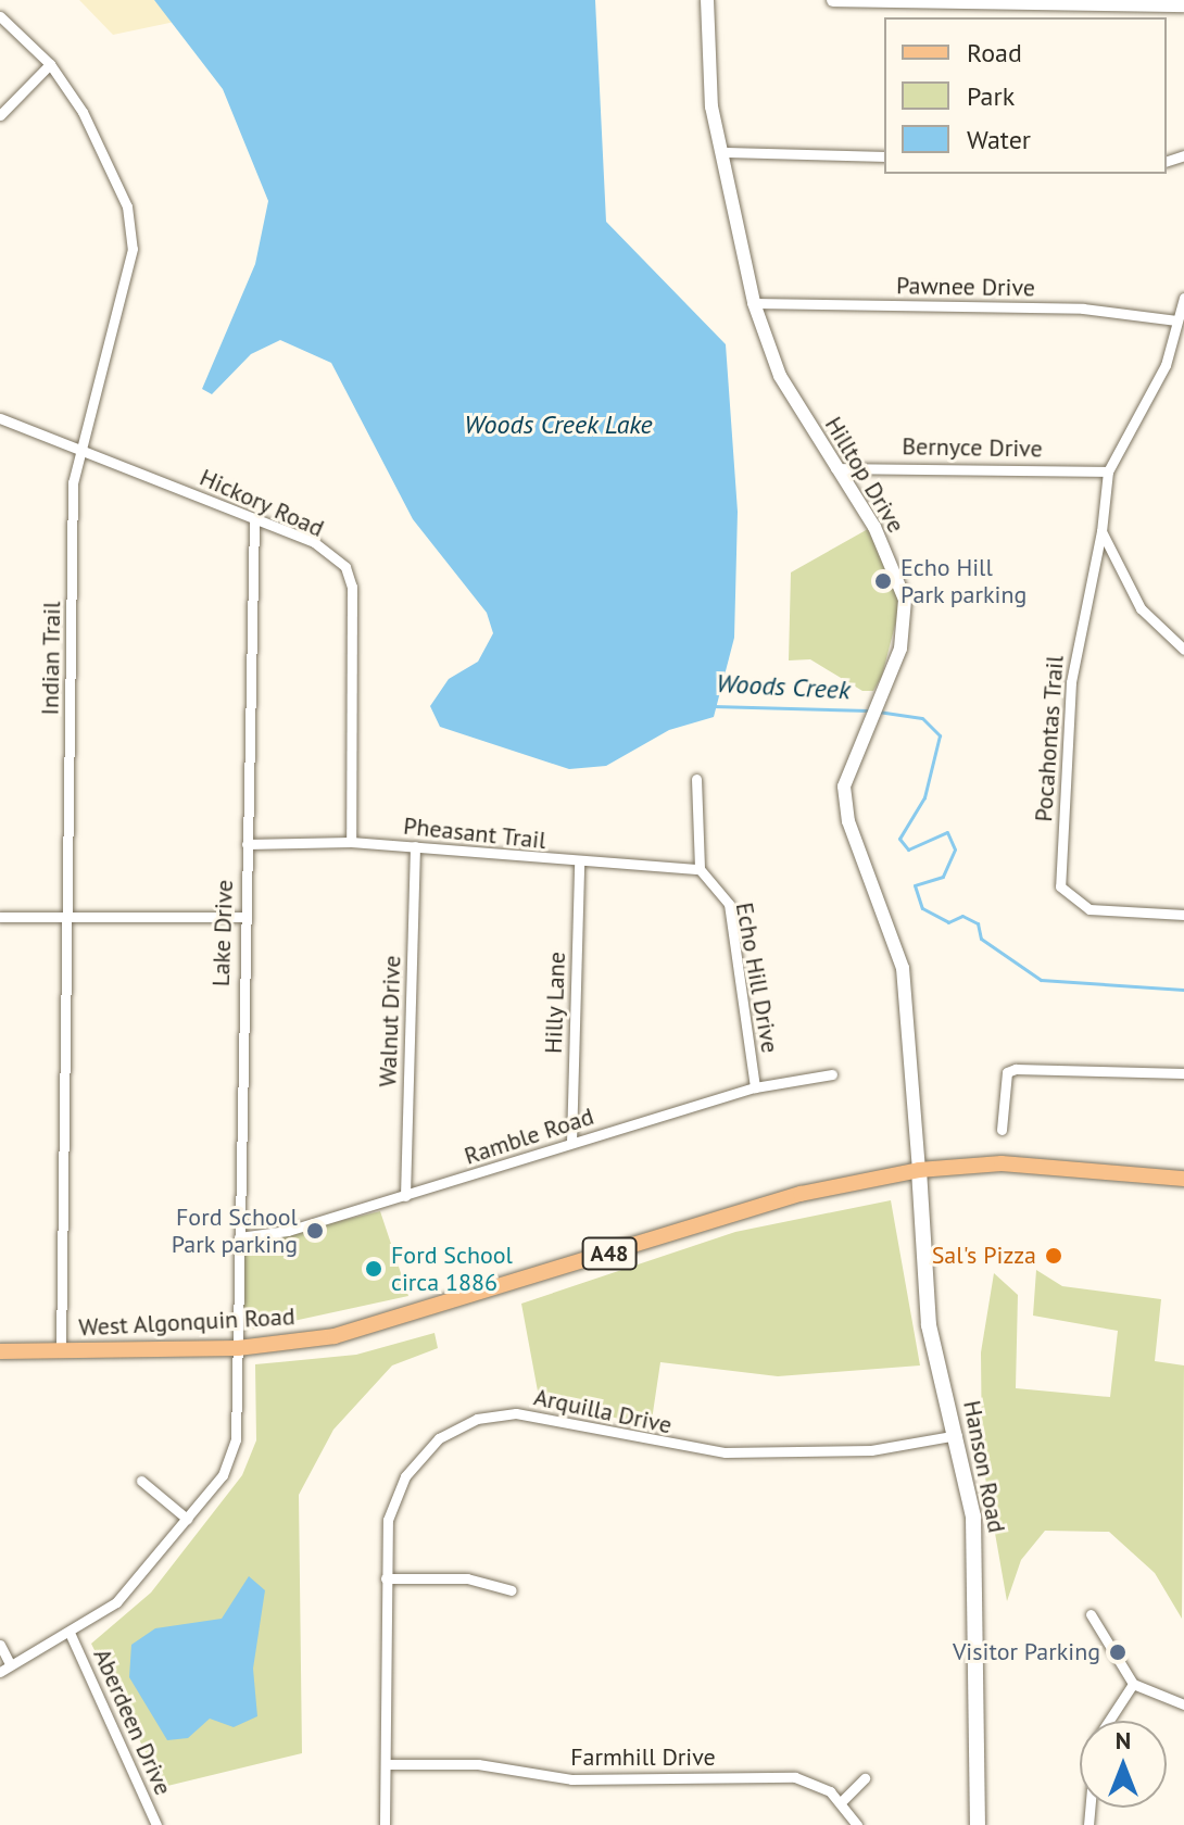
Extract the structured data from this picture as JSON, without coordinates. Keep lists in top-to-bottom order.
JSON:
{
  "streets": {
    "main road": ["A48", "West Algonquin Road", "Hanson Road"],
    "street": [
      "Pawnee Drive",
      "Bernyce Drive",
      "Hilltop Drive",
      "Hickory Road",
      "Indian Trail",
      "Pocahontas Trail",
      "Pheasant Trail",
      "Lake Drive",
      "Echo Hill Drive",
      "Hilly Lane",
      "Walnut Drive",
      "Ramble Road",
      "Arquilla Drive",
      "Aberdeen Drive",
      "Farmhill Drive"
    ]
  },
  "crossings": [
    ["Pawnee Drive", "Hilltop Drive"],
    ["Bernyce Drive", "Hilltop Drive"],
    ["Bernyce Drive", "Pocahontas Trail"],
    ["Hilltop Drive", "West Algonquin Road"],
    ["Hilltop Drive", "Hanson Road"],
    ["Hickory Road", "Indian Trail"],
    ["Hickory Road", "Pheasant Trail"],
    ["Hickory Road", "Lake Drive"],
    ["Indian Trail", "West Algonquin Road"],
    ["Pheasant Trail", "Lake Drive"],
    ["Pheasant Trail", "Echo Hill Drive"],
    ["Pheasant Trail", "Hilly Lane"],
    ["Pheasant Trail", "Walnut Drive"],
    ["Lake Drive", "Ramble Road"],
    ["Lake Drive", "West Algonquin Road"],
    ["Lake Drive", "Aberdeen Drive"],
    ["Echo Hill Drive", "Ramble Road"],
    ["Hilly Lane", "Ramble Road"],
    ["Walnut Drive", "Ramble Road"],
    ["West Algonquin Road", "Hanson Road"],
    ["Arquilla Drive", "Hanson Road"],
    ["Arquilla Drive", "Farmhill Drive"]
  ],
  "water": ["Woods Creek Lake", "Woods Creek"],
  "places": [
    "Echo Hill Park parking",
    "Ford School Park parking",
    "Sal's Pizza",
    "Ford School circa 1886",
    "Visitor Parking"
  ],
  "legend": ["Road", "Park", "Water"],
  "north": "top"
}
